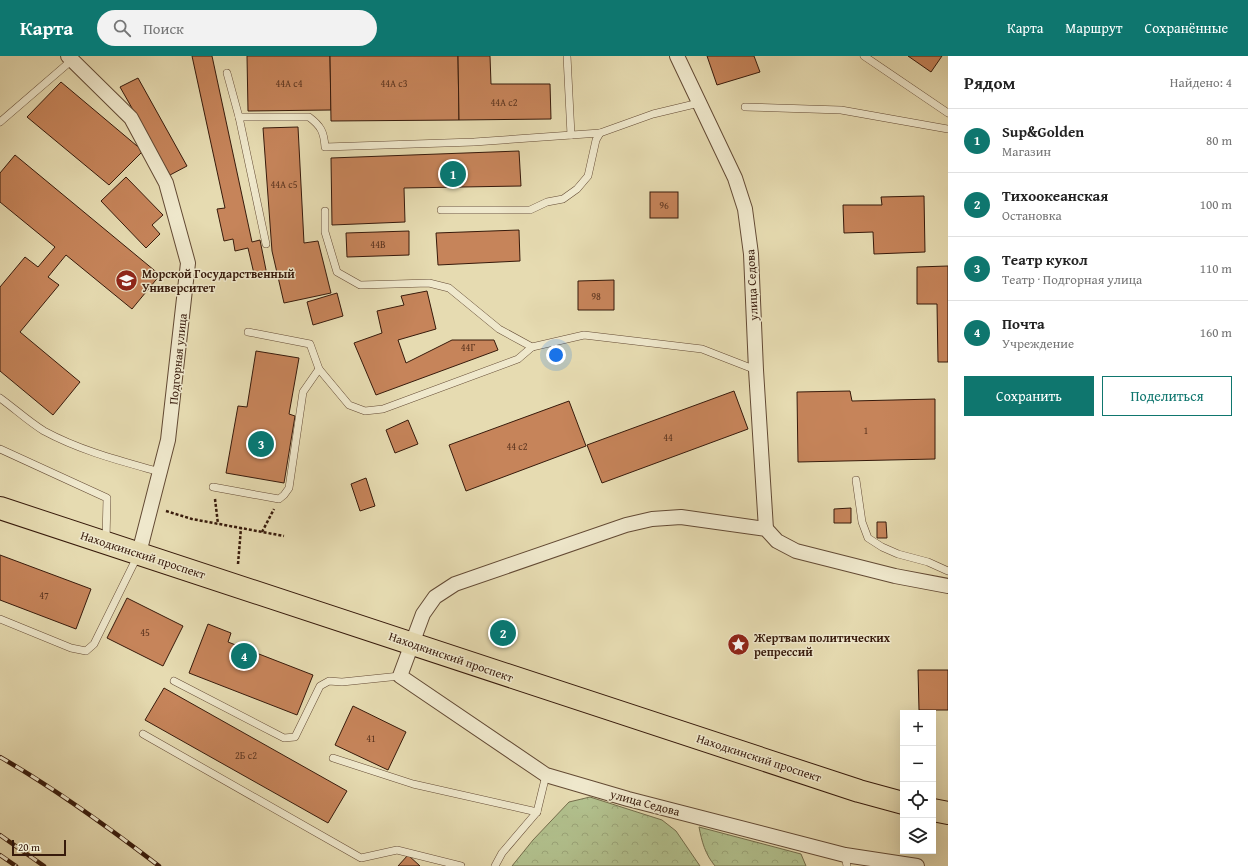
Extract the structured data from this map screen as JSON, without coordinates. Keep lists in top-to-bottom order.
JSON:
{
  "streets": {
    "main road": ["Находкинский проспект"],
    "street": ["улица Седова", "Подгорная улица"]
  },
  "crossings": [
    ["Подгорная улица", "Находкинский проспект"]
  ],
  "places": {
    "school or university": ["Морской Государственный Университет"],
    "place": ["Жертвам политических репрессий"]
  },
  "house_numbers": [
    "44А с4",
    "44А с3",
    "44А с2",
    "44А с5",
    "96",
    "44В",
    "98",
    "44Г",
    "1",
    "44",
    "44 с2",
    "47",
    "45",
    "41",
    "2Б с2"
  ],
  "scale_bar": "20 m",
  "page": {
    "header": "Карта",
    "search": "Поиск",
    "nav": ["Карта", "Маршрут", "Сохранённые"],
    "heading": ["Рядом", "Найдено: 4"],
    "list": [
      {
        "mark": "1",
        "name": "Sup&Golden",
        "note": "Магазин",
        "value": "80 m"
      },
      {
        "mark": "2",
        "name": "Тихоокеанская",
        "note": "Остановка",
        "value": "100 m"
      },
      {
        "mark": "3",
        "name": "Театр кукол",
        "note": "Театр · Подгорная улица",
        "value": "110 m"
      },
      {
        "mark": "4",
        "name": "Почта",
        "note": "Учреждение",
        "value": "160 m"
      }
    ],
    "pins": [
      "1",
      "3",
      "2",
      "4"
    ],
    "buttons": ["Сохранить", "Поделиться"],
    "map_buttons": ["+", "−"],
    "scale": "20 m"
  }
}
